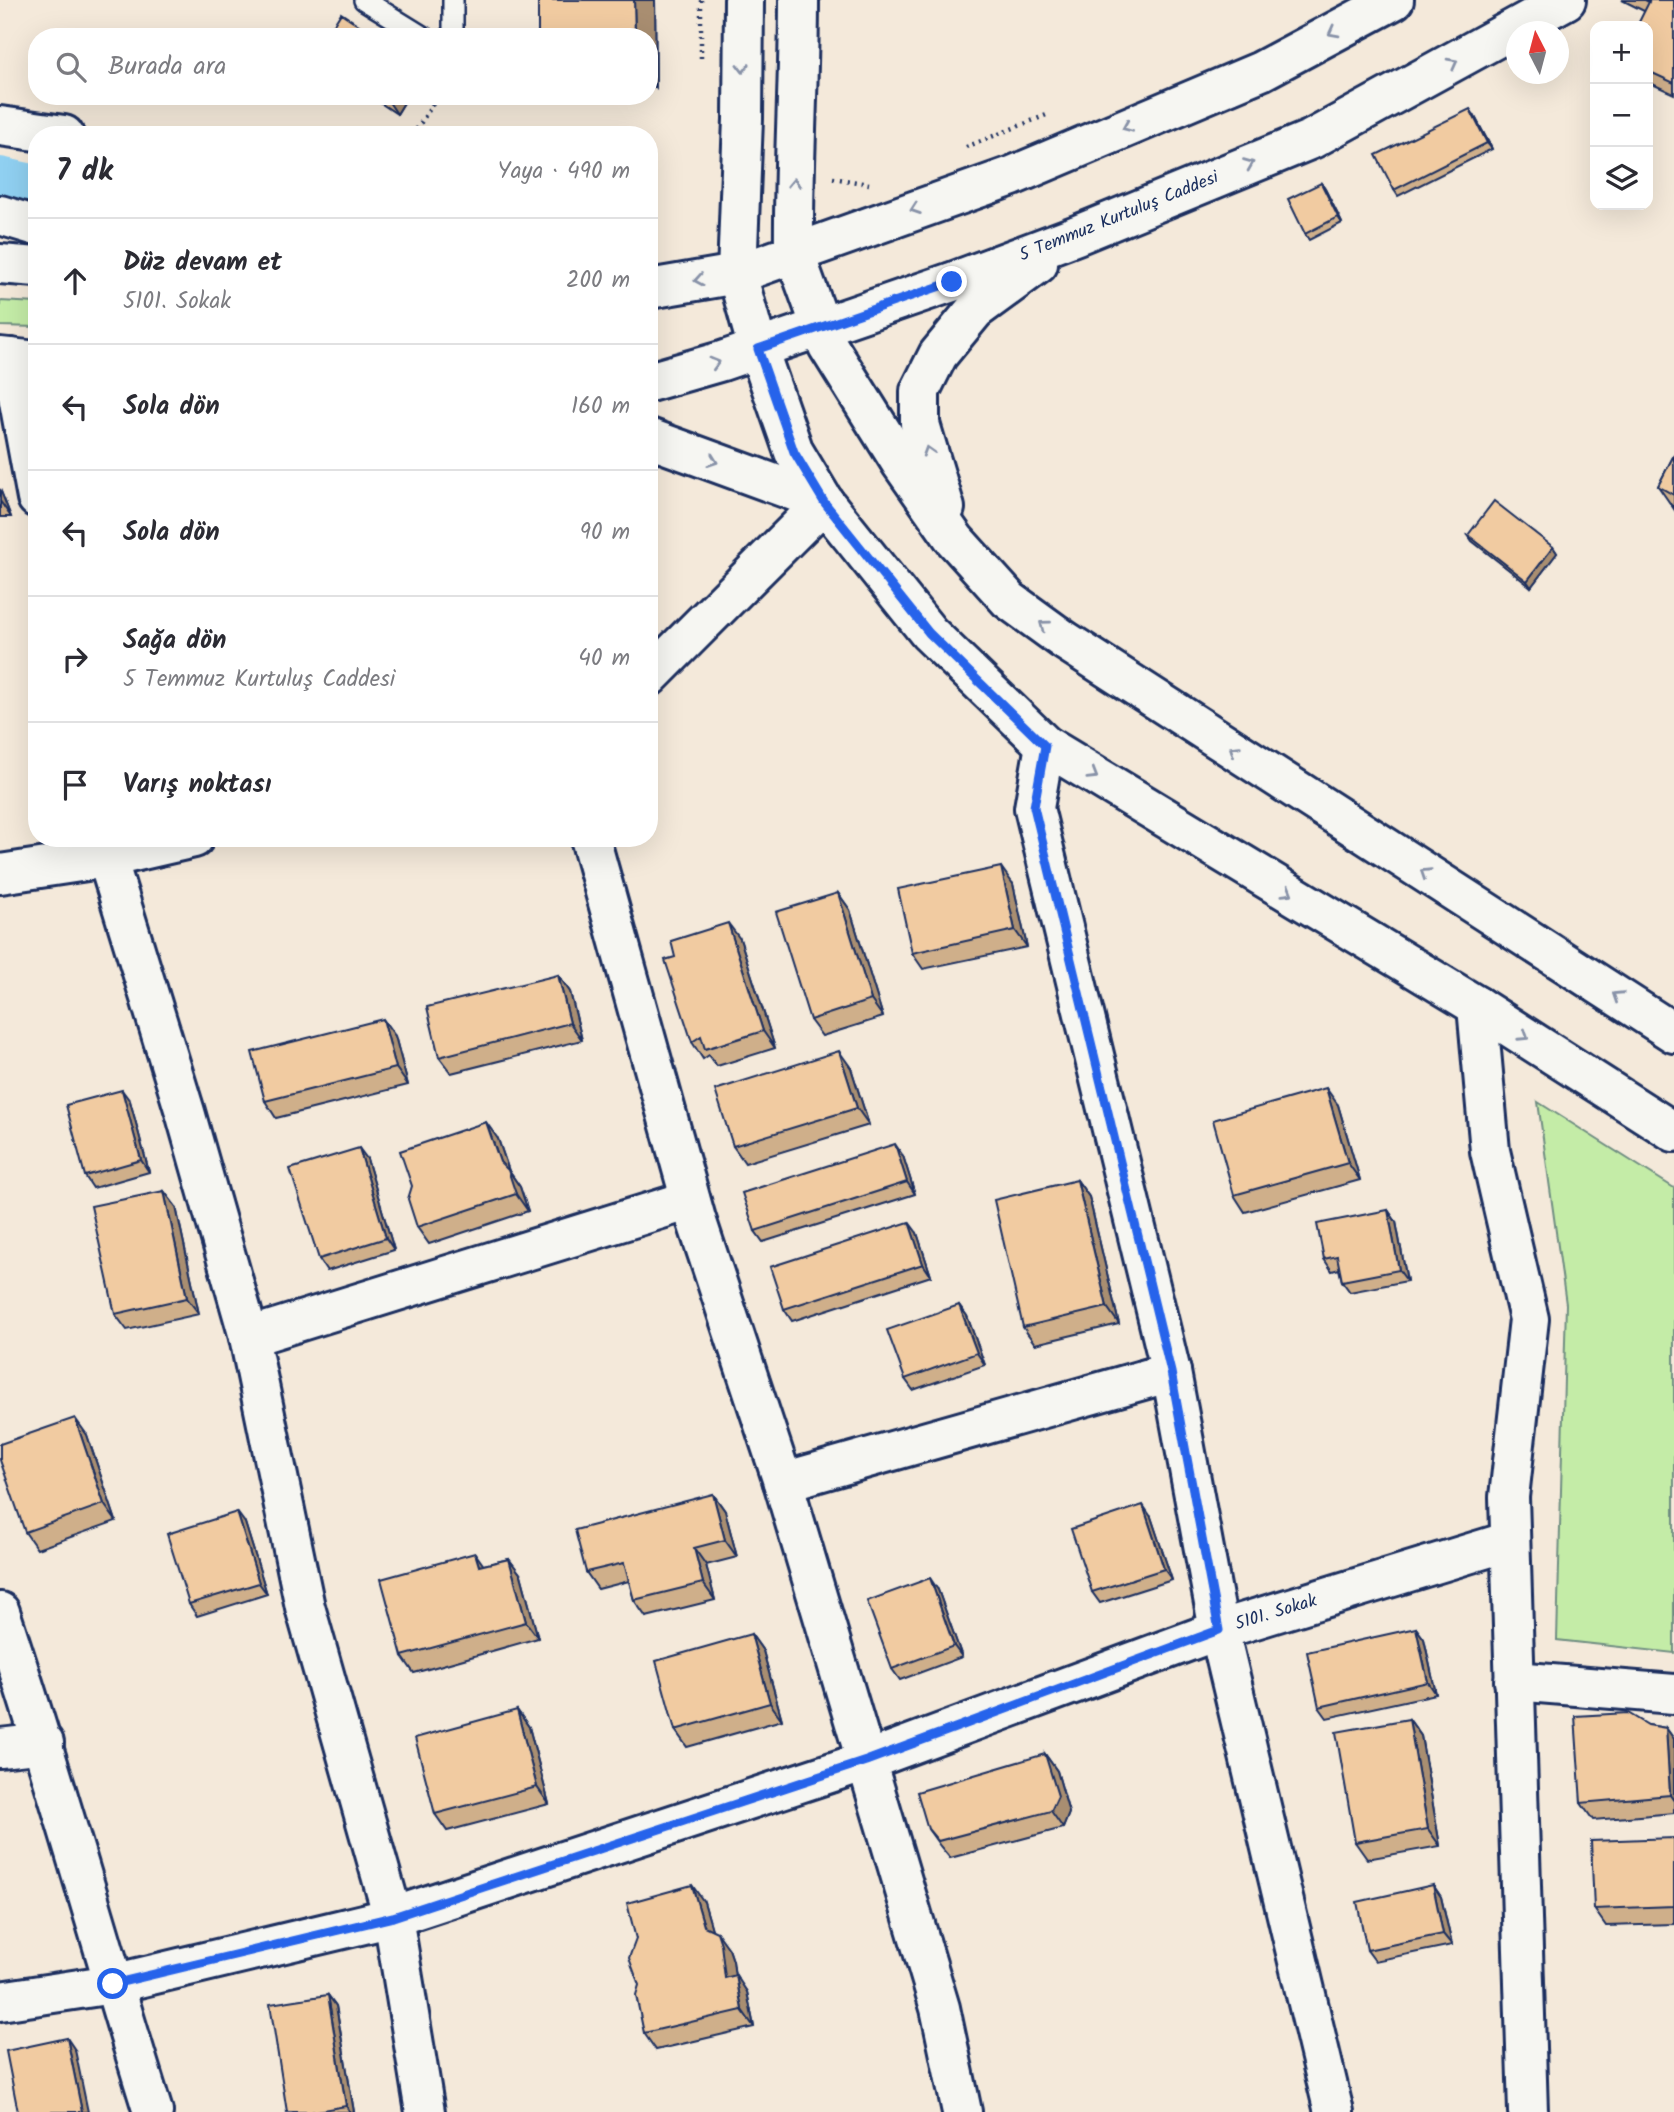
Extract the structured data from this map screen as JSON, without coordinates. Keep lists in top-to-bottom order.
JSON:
{
  "streets": {
    "street": ["5 Temmuz Kurtuluş Caddesi", "5101. Sokak"]
  },
  "north": "top",
  "page": {
    "map_buttons": ["+", "−"],
    "search": "Burada ara",
    "heading": ["7 dk", "Yaya · 490 m"],
    "list": [
      ["Düz devam et", "5101. Sokak", "200 m"],
      ["Sola dön", "160 m"],
      ["Sola dön", "90 m"],
      ["Sağa dön", "5 Temmuz Kurtuluş Caddesi", "40 m"],
      "Varış noktası"
    ]
  }
}
